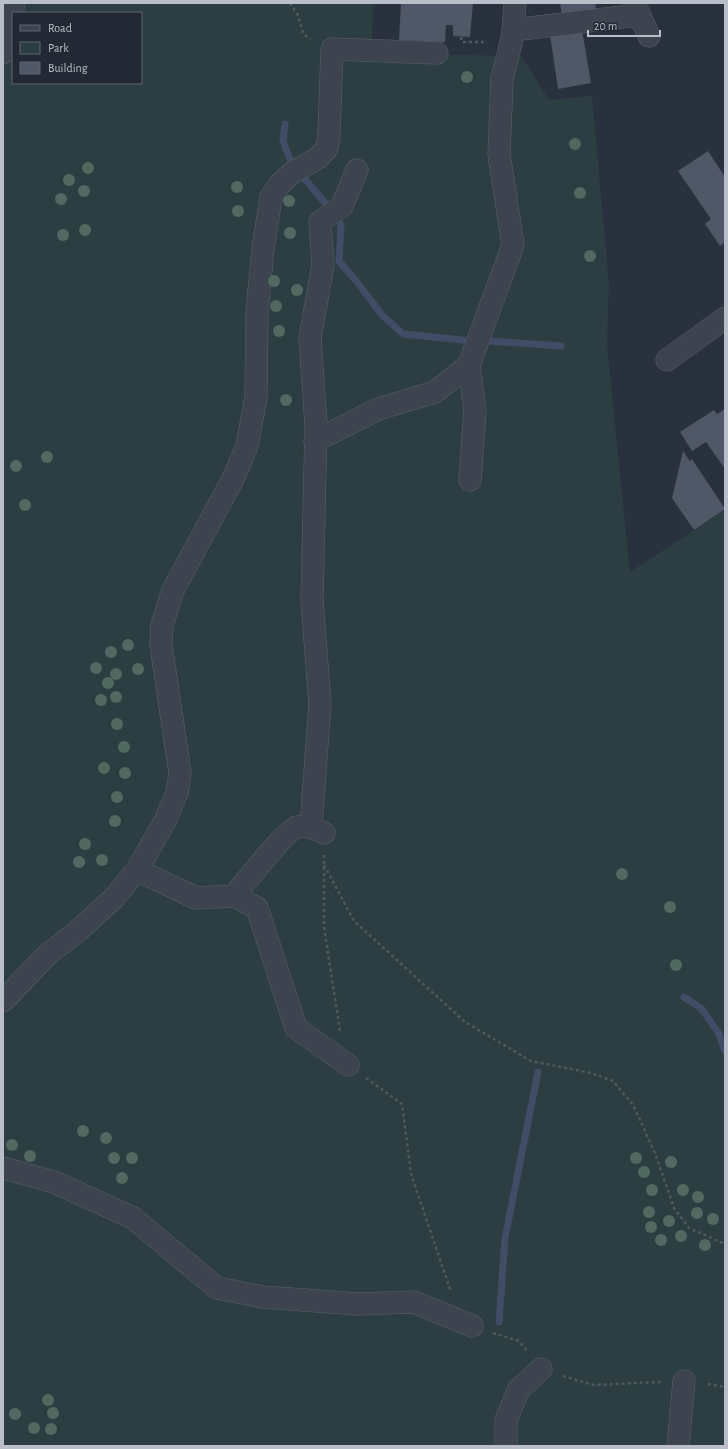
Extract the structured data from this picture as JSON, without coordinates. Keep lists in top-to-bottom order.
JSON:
{
  "legend": ["Road", "Park", "Building"],
  "scale_bar": "20 m"
}
